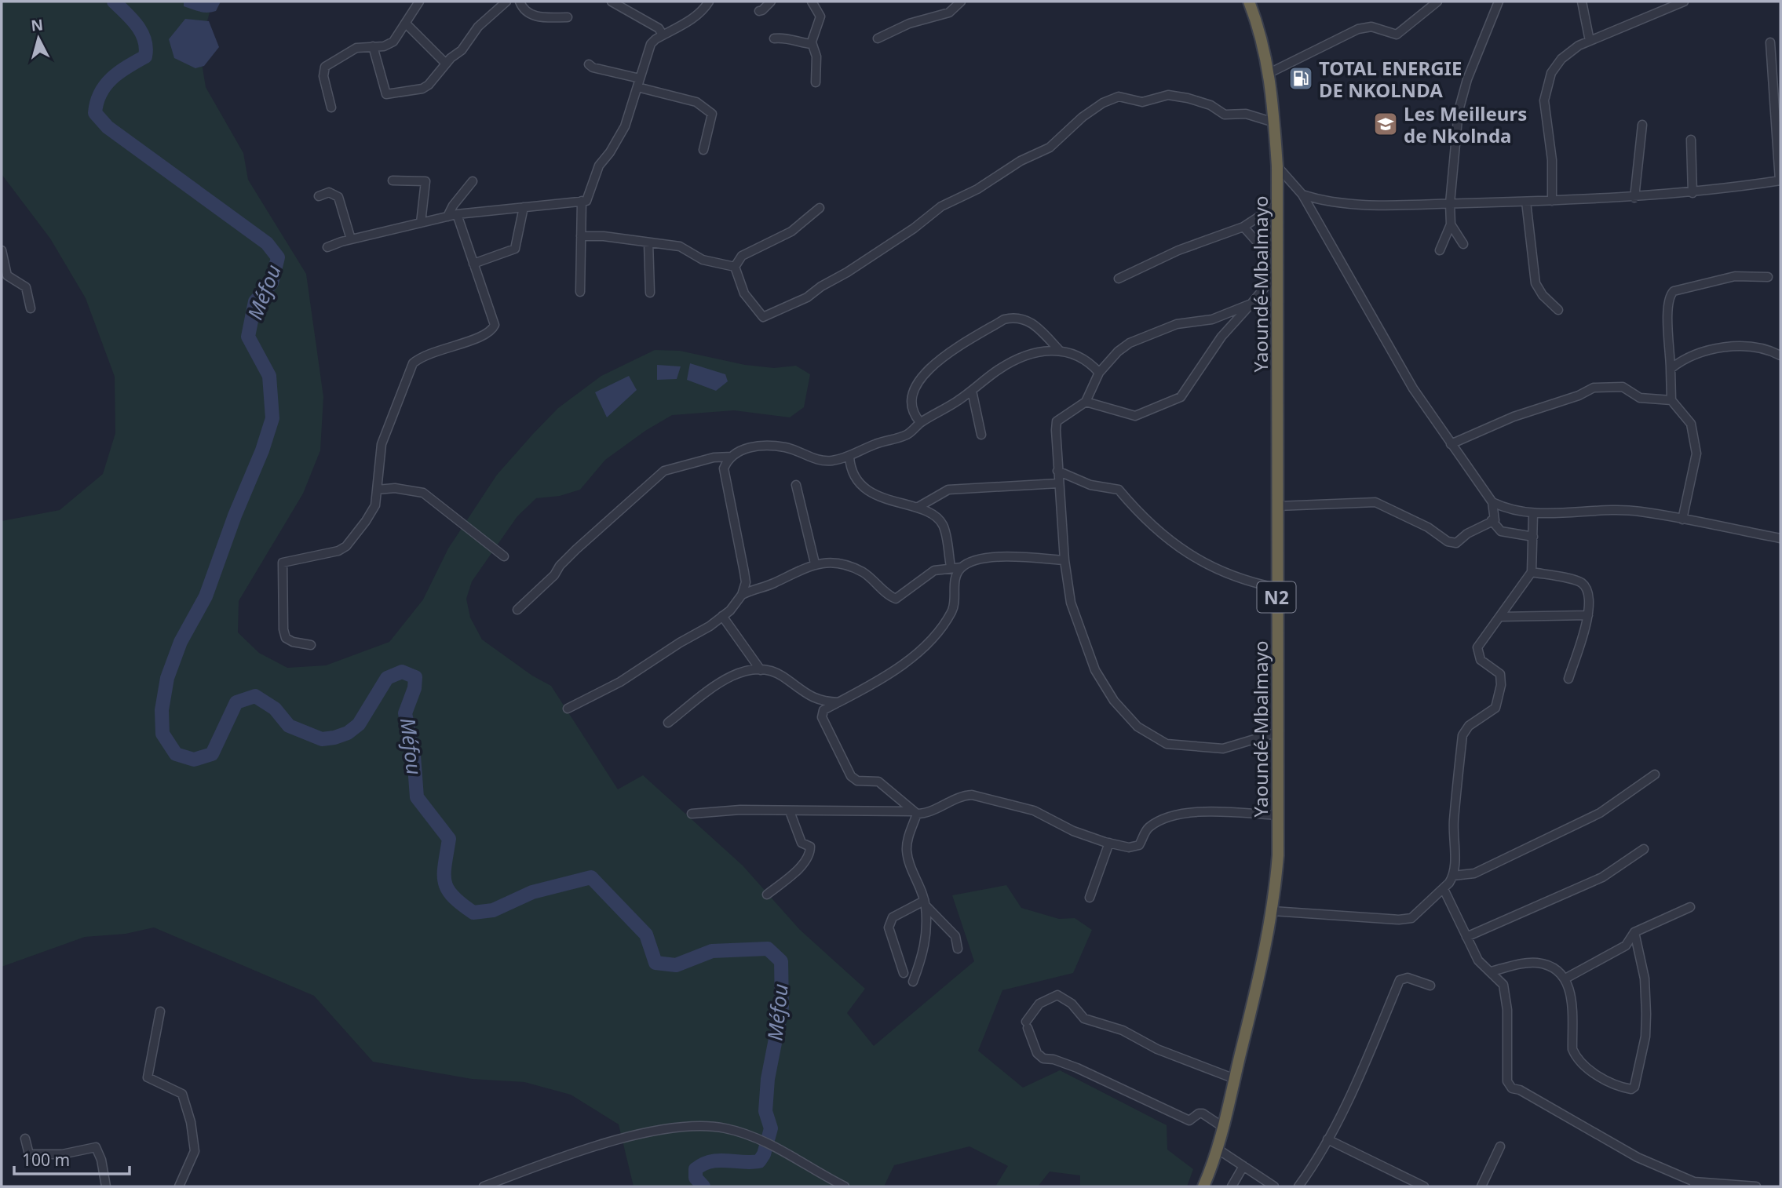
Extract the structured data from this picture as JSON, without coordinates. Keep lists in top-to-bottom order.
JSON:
{
  "streets": {
    "highway": ["Yaoundé-Mbalmayo", "N2"]
  },
  "water": ["Méfou"],
  "places": {
    "fuel station": ["TOTAL ENERGIE DE NKOLNDA"],
    "school or university": ["Les Meilleurs de Nkolnda"]
  },
  "scale_bar": "100 m",
  "north": "top"
}
